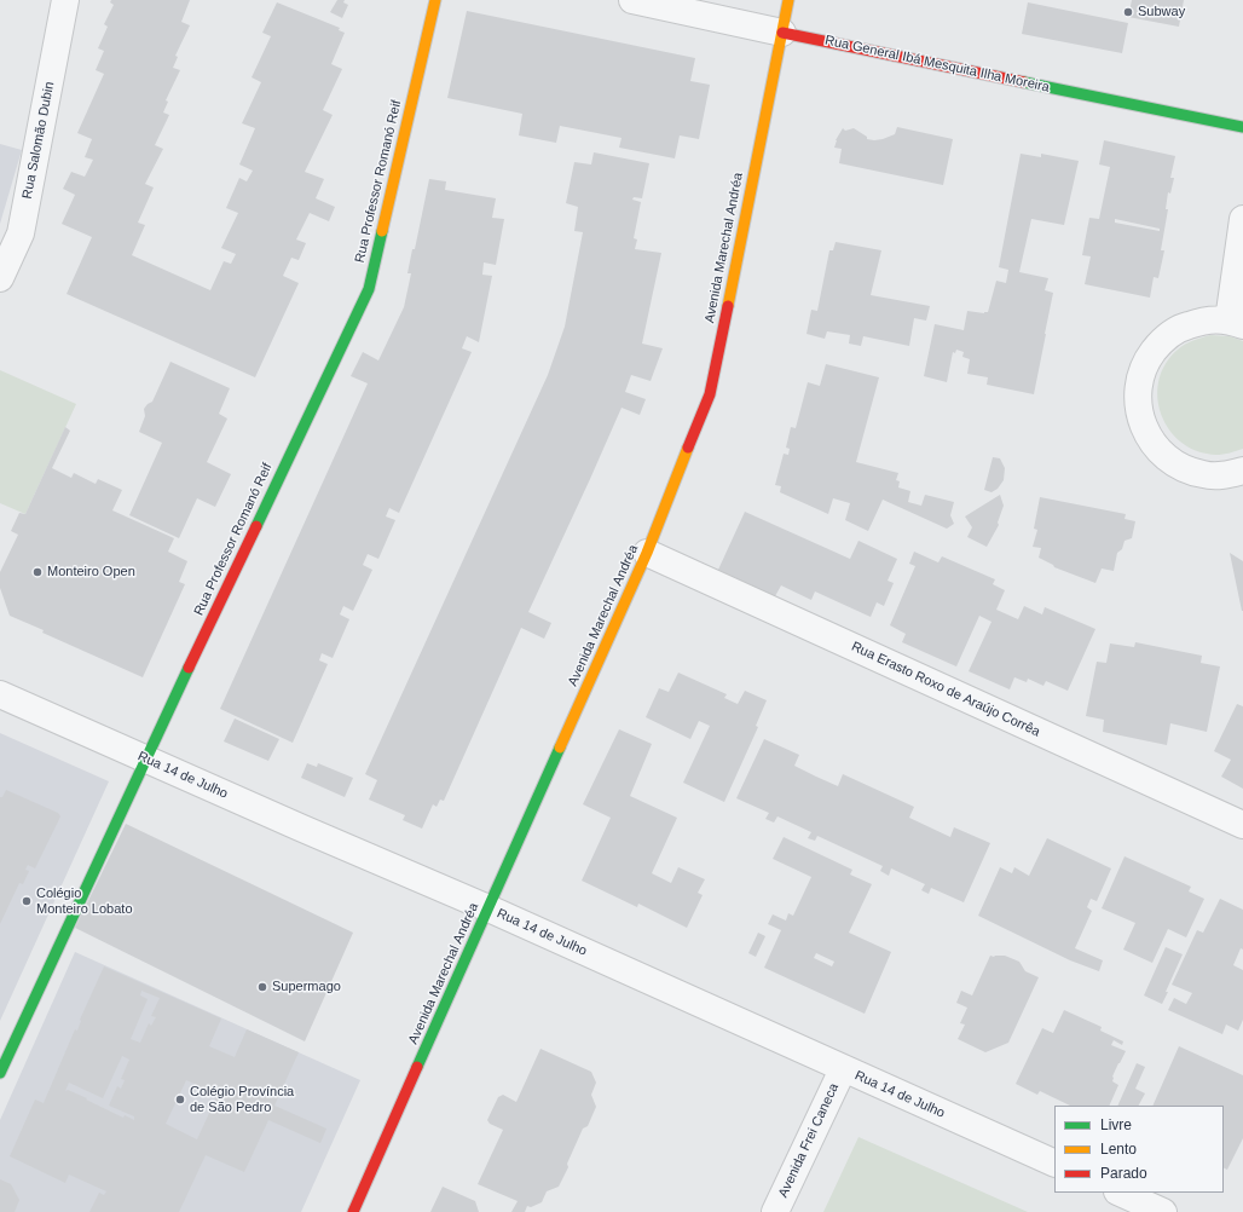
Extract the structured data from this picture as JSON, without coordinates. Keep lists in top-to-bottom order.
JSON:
{
  "streets": {
    "street": [
      "Rua General Ibá Mesquita Ilha Moreira",
      "Rua Salomão Dubin",
      "Rua Professor Romanó Reif",
      "Avenida Marechal Andréa",
      "Rua Erasto Roxo de Araújo Corrêa",
      "Rua 14 de Julho",
      "Avenida Frei Caneca"
    ]
  },
  "crossings": [
    ["Rua General Ibá Mesquita Ilha Moreira", "Avenida Marechal Andréa"],
    ["Rua Professor Romanó Reif", "Rua 14 de Julho"],
    ["Avenida Marechal Andréa", "Rua Erasto Roxo de Araújo Corrêa"],
    ["Avenida Marechal Andréa", "Rua 14 de Julho"],
    ["Rua 14 de Julho", "Avenida Frei Caneca"]
  ],
  "places": [
    "Subway",
    "Monteiro Open",
    "Colégio Monteiro Lobato",
    "Supermago",
    "Colégio Província de São Pedro"
  ],
  "legend": ["Livre", "Lento", "Parado"]
}
